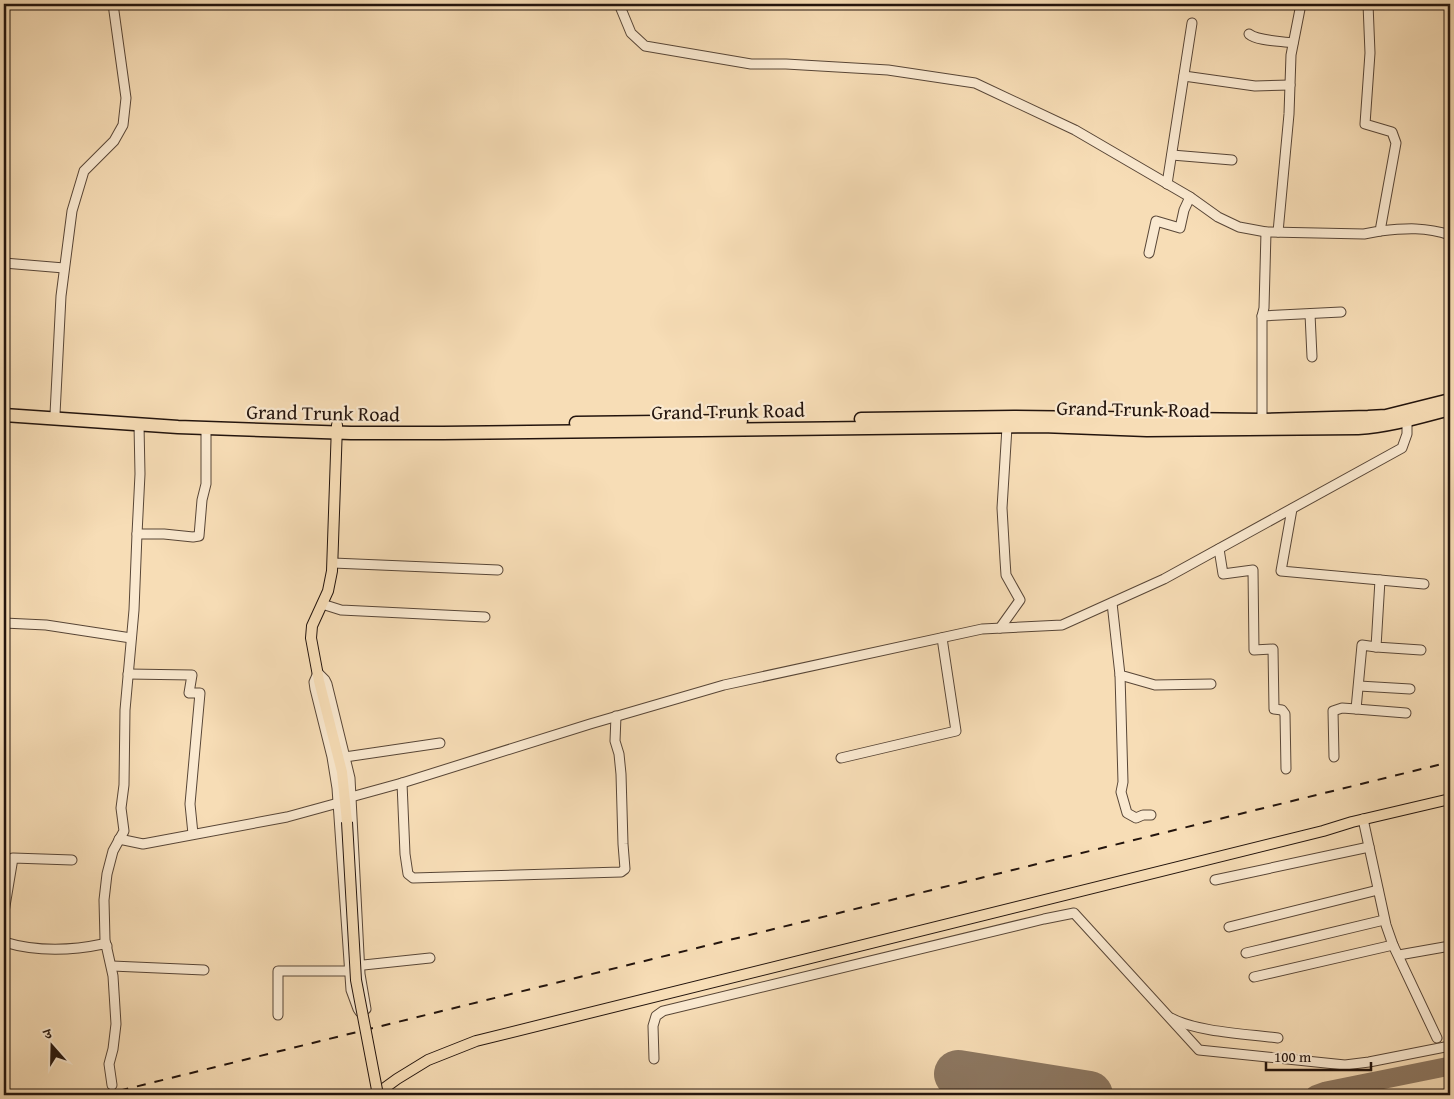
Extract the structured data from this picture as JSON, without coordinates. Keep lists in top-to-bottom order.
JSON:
{
  "streets": {
    "highway": ["Grand Trunk Road"]
  },
  "scale_bar": "100 m",
  "north": "top"
}
